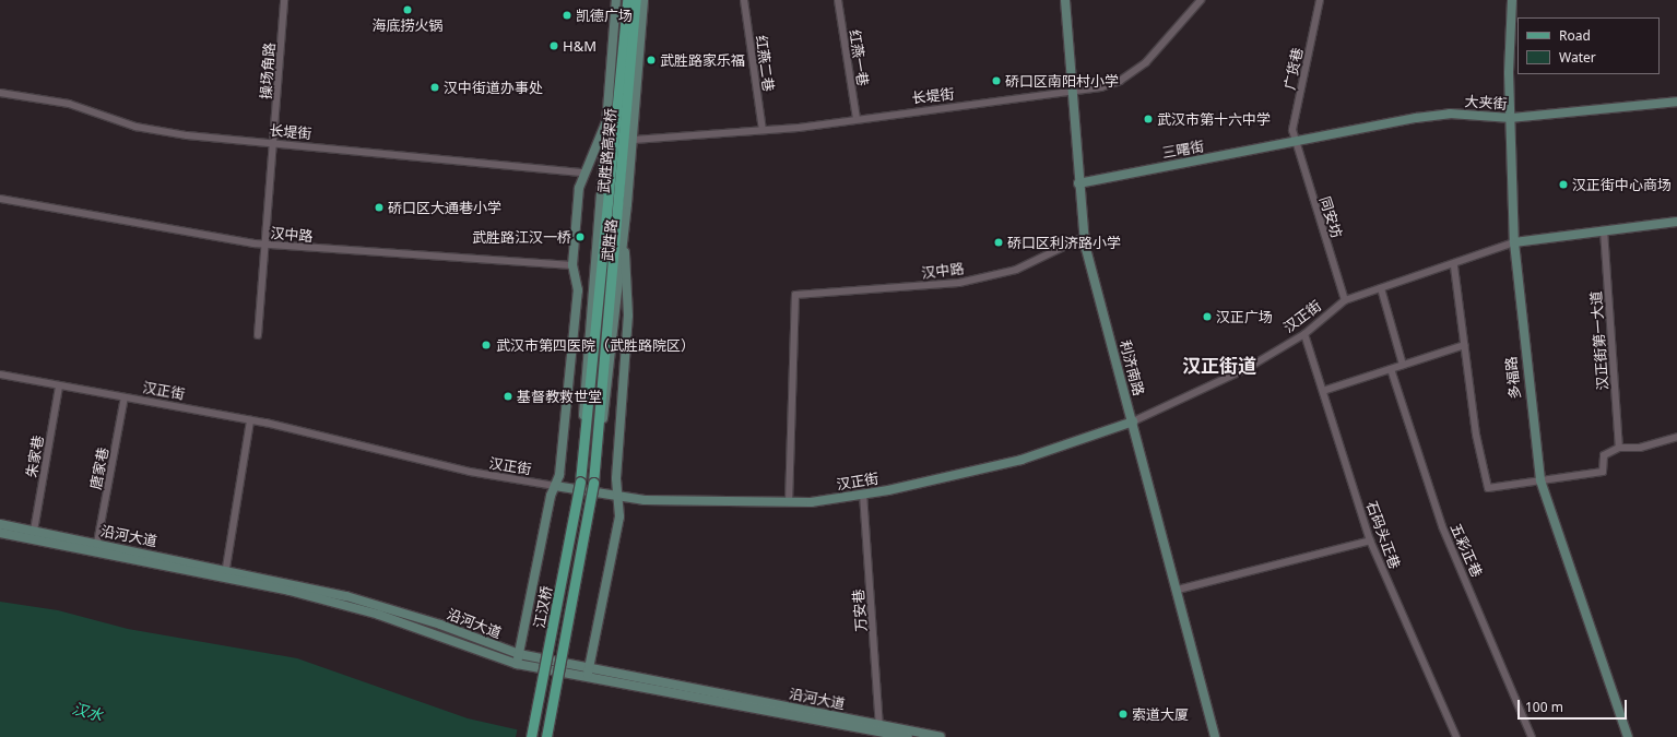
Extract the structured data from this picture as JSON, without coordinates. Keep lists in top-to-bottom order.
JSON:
{
  "streets": {
    "main road": [
      "大夹街",
      "三曙街",
      "武胜路高架桥",
      "武胜路",
      "汉正街",
      "利济南路",
      "多福路",
      "沿河大道",
      "江汉桥"
    ],
    "street": [
      "红燕一巷",
      "红燕二巷",
      "广货巷",
      "操场角路",
      "长堤街",
      "同安坊",
      "汉中路",
      "汉正街第一大道",
      "朱家巷",
      "唐家巷",
      "石码头正巷",
      "五彩正巷",
      "万安巷"
    ]
  },
  "crossings": [
    ["红燕一巷", "长堤街"],
    ["红燕二巷", "长堤街"],
    ["广货巷", "大夹街"],
    ["广货巷", "三曙街"],
    ["广货巷", "同安坊"],
    ["操场角路", "长堤街"],
    ["操场角路", "汉中路"],
    ["长堤街", "武胜路"],
    ["长堤街", "利济南路"],
    ["大夹街", "三曙街"],
    ["大夹街", "同安坊"],
    ["大夹街", "多福路"],
    ["三曙街", "同安坊"],
    ["三曙街", "利济南路"],
    ["同安坊", "汉正街"],
    ["汉中路", "汉正街"],
    ["汉中路", "利济南路"],
    ["武胜路", "江汉桥"],
    ["汉正街", "汉正街第一大道"],
    ["汉正街", "利济南路"],
    ["汉正街", "多福路"],
    ["汉正街", "朱家巷"],
    ["汉正街", "唐家巷"],
    ["汉正街", "石码头正巷"],
    ["汉正街", "万安巷"],
    ["朱家巷", "沿河大道"],
    ["唐家巷", "沿河大道"],
    ["沿河大道", "万安巷"]
  ],
  "districts": ["汉正街道"],
  "water": ["汉水"],
  "places": [
    "海底捞火锅",
    "凯德广场",
    "H&M",
    "武胜路家乐福",
    "硚口区南阳村小学",
    "汉中街道办事处",
    "武汉市第十六中学",
    "汉正街中心商场",
    "硚口区大通巷小学",
    "武胜路江汉一桥",
    "硚口区利济路小学",
    "汉正广场",
    "武汉市第四医院（武胜路院区）",
    "基督教救世堂",
    "索道大厦"
  ],
  "legend": ["Road", "Water"],
  "scale_bar": "100 m"
}
